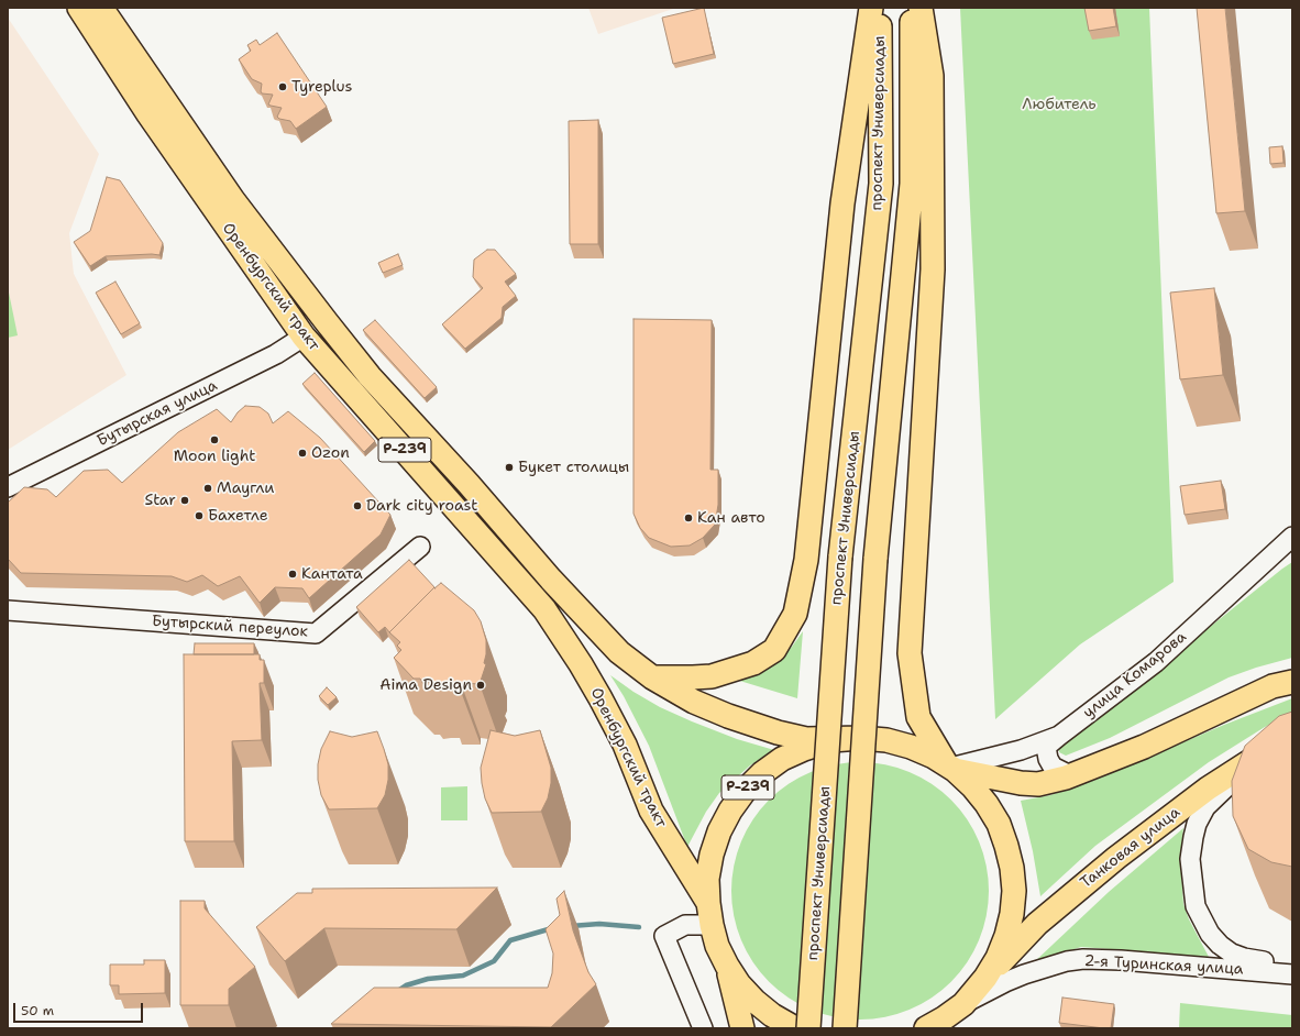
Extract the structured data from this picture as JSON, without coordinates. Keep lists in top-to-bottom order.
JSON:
{
  "streets": {
    "main road": [
      "проспект Универсиады",
      "Оренбургский тракт",
      "Р-239",
      "Танковая улица"
    ],
    "street": [
      "Бутырская улица",
      "Бутырский переулок",
      "улица Комарова",
      "2-я Туринская улица"
    ]
  },
  "crossings": [
    ["Оренбургский тракт", "Бутырская улица"],
    ["Оренбургский тракт", "Р-239"],
    ["Р-239", "улица Комарова"],
    ["Р-239", "Танковая улица"],
    ["Р-239", "2-я Туринская улица"]
  ],
  "parks": ["Любитель"],
  "places": [
    "Tyreplus",
    "Moon light",
    "Ozon",
    "Букет столицы",
    "Маугли",
    "Star",
    "Dark city roast",
    "Бахетле",
    "Кан авто",
    "Кантата",
    "Aima Design"
  ],
  "scale_bar": "50 m"
}
